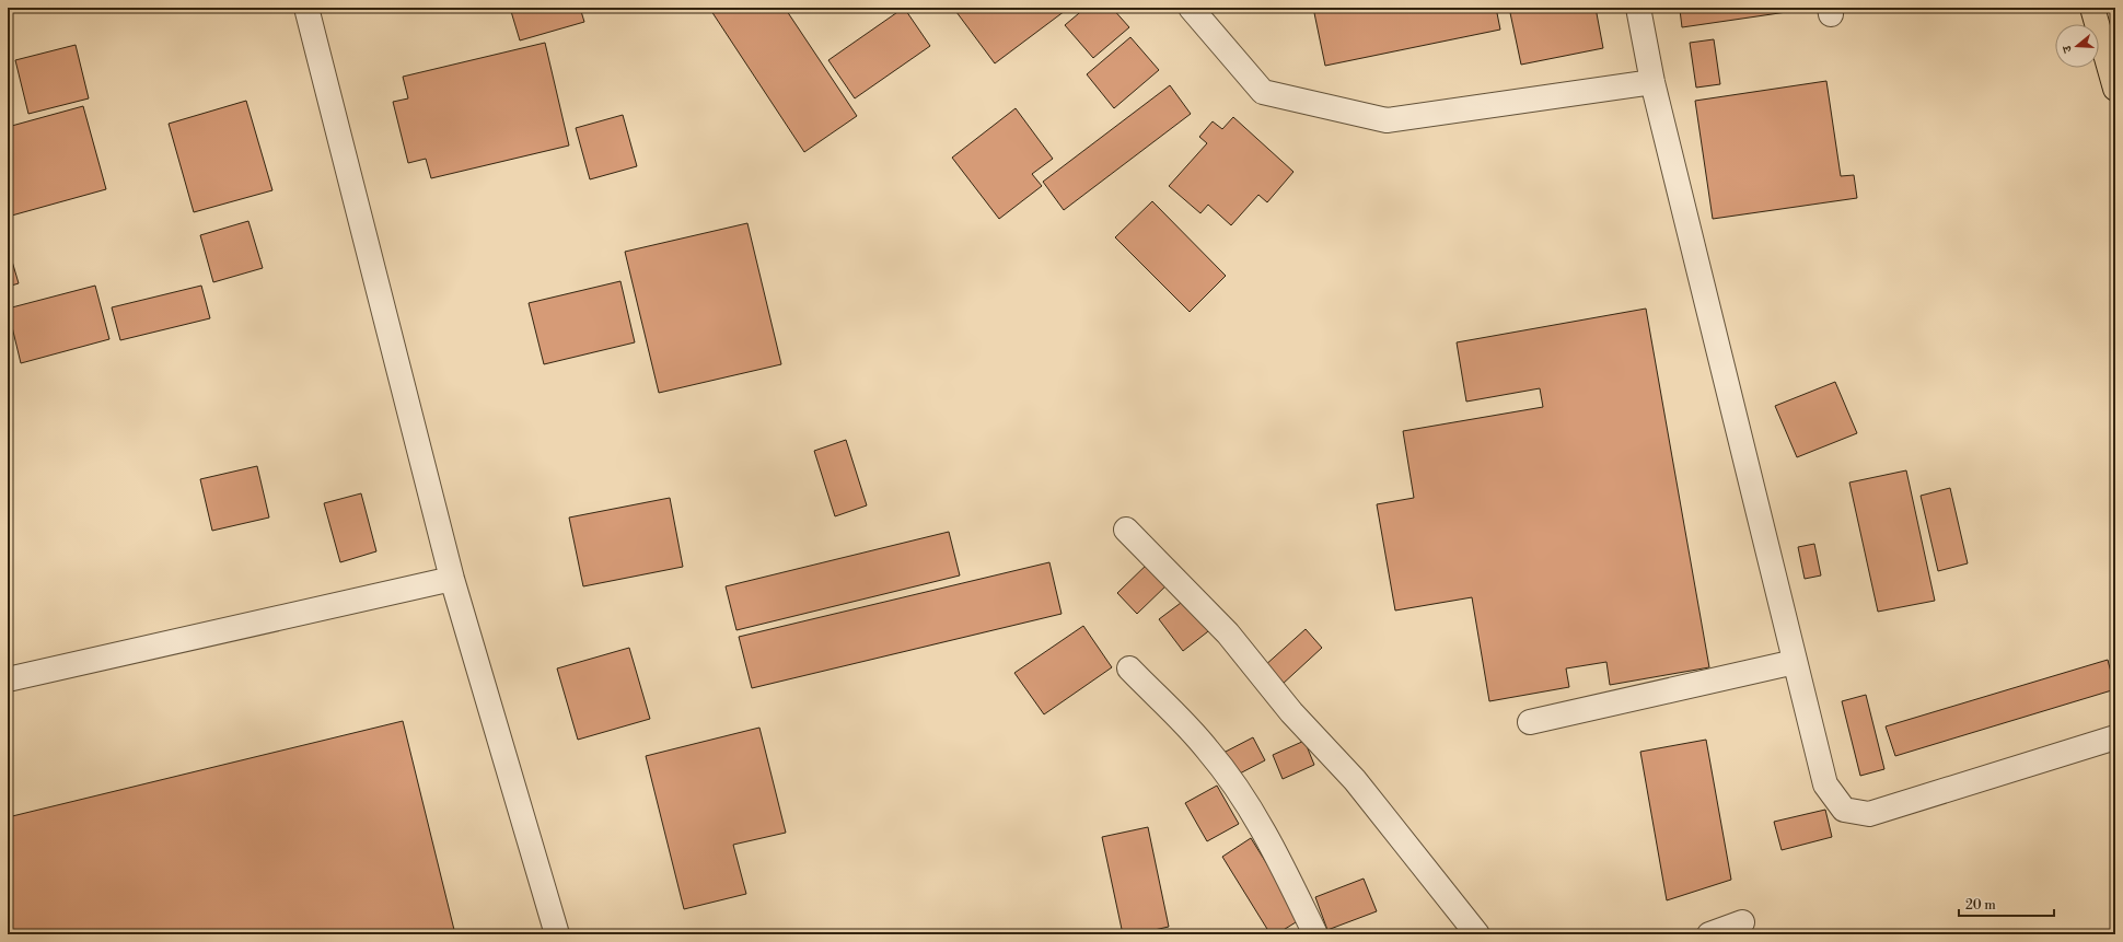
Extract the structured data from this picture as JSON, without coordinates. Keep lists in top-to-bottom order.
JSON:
{
  "scale_bar": "20 m",
  "north": "left"
}
